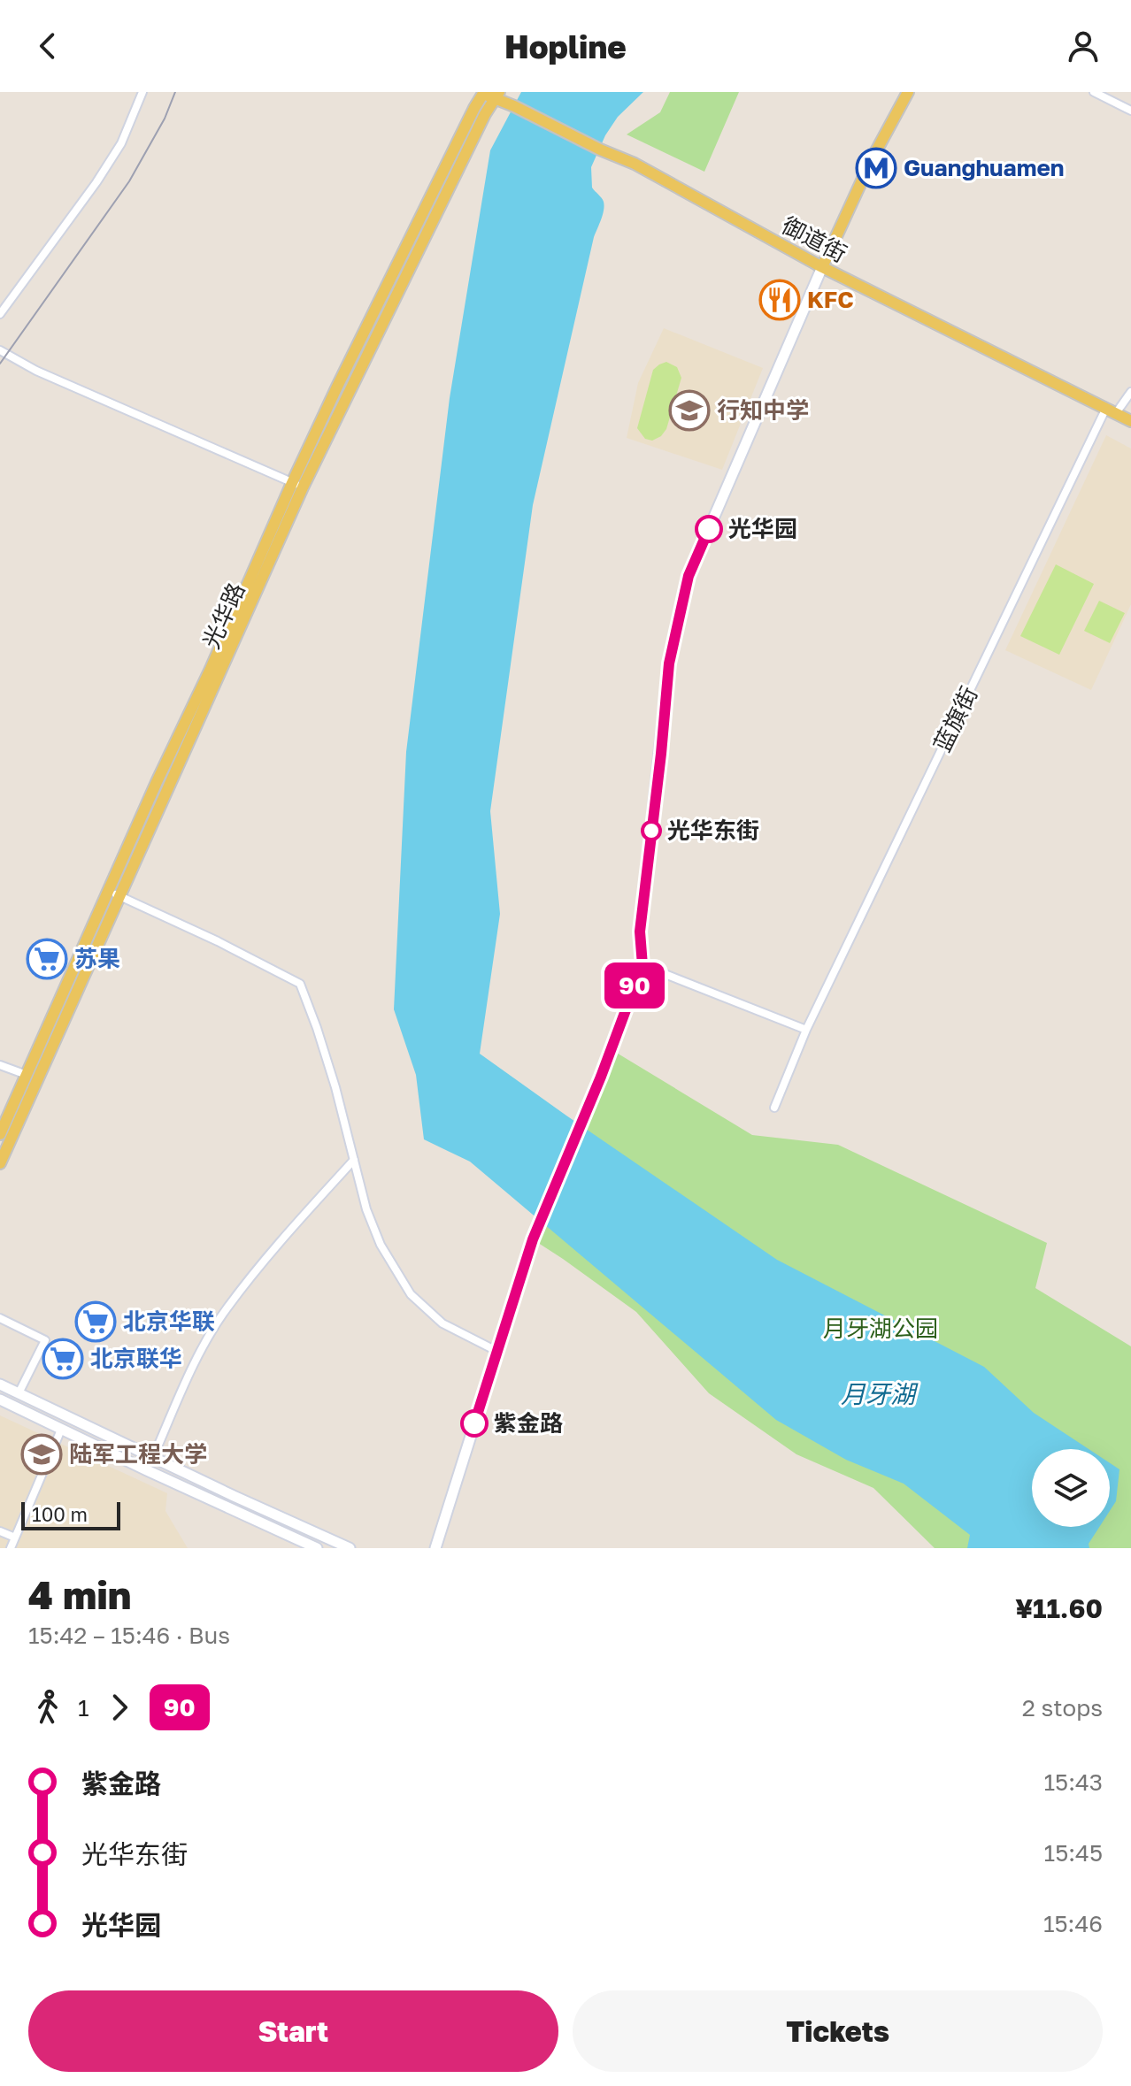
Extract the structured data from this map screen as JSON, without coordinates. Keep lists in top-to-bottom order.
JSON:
{
  "streets": {
    "main road": ["御道街", "光华路"],
    "street": ["蓝旗街"]
  },
  "crossings": [
    ["御道街", "光华路"],
    ["御道街", "蓝旗街"]
  ],
  "water": ["月牙湖"],
  "parks": ["月牙湖公园"],
  "places": {
    "metro station": ["Guanghuamen"],
    "restaurant": ["KFC"],
    "school or university": ["行知中学", "陆军工程大学"],
    "other": ["光华园", "光华东街", "紫金路"],
    "supermarket": ["苏果", "北京华联", "北京联华"]
  },
  "lines": ["bus line 90"],
  "scale_bar": "100 m",
  "page": {
    "header": "Hopline",
    "on_map": "90",
    "scale": "100 m",
    "heading": ["4 min", "15:42 – 15:46 · Bus", "¥11.60"],
    "legs": ["1", "90", "2 stops"],
    "list": [
      {
        "name": "紫金路",
        "value": "15:43"
      },
      {
        "name": "光华东街",
        "value": "15:45"
      },
      {
        "name": "光华园",
        "value": "15:46"
      }
    ],
    "buttons": ["Start", "Tickets"]
  }
}
